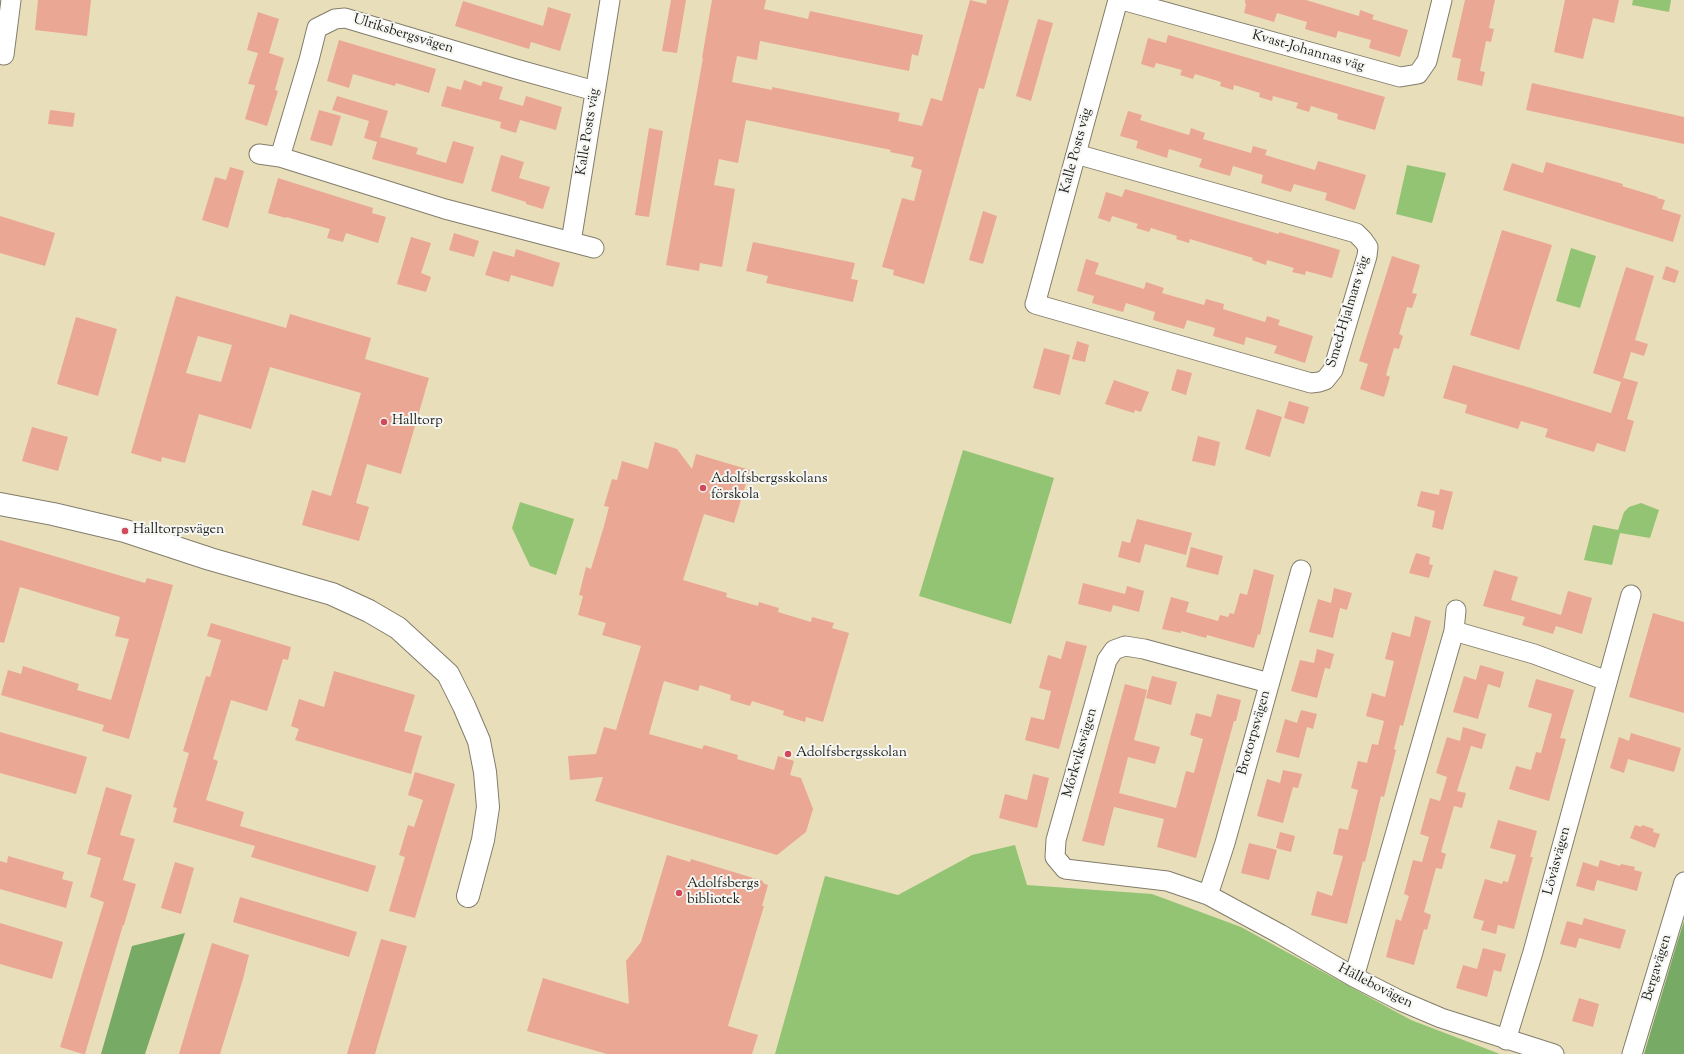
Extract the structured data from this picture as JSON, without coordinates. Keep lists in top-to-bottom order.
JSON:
{
  "streets": {
    "street": [
      "Ulriksbergsvägen",
      "Kvast-Johannas väg",
      "Kalle Posts väg",
      "Smed-Hjalmars väg",
      "Brotorpsvägen",
      "Mörkviksvägen",
      "Lövåsvägen",
      "Bergavägen",
      "Hällebovägen"
    ]
  },
  "crossings": [
    ["Ulriksbergsvägen", "Kalle Posts väg"],
    ["Kalle Posts väg", "Smed-Hjalmars väg"],
    ["Brotorpsvägen", "Mörkviksvägen"],
    ["Brotorpsvägen", "Hällebovägen"],
    ["Mörkviksvägen", "Hällebovägen"],
    ["Lövåsvägen", "Hällebovägen"]
  ],
  "places": [
    "Halltorp",
    "Adolfsbergsskolans förskola",
    "Halltorpsvägen",
    "Adolfsbergsskolan",
    "Adolfsbergs bibliotek"
  ]
}
